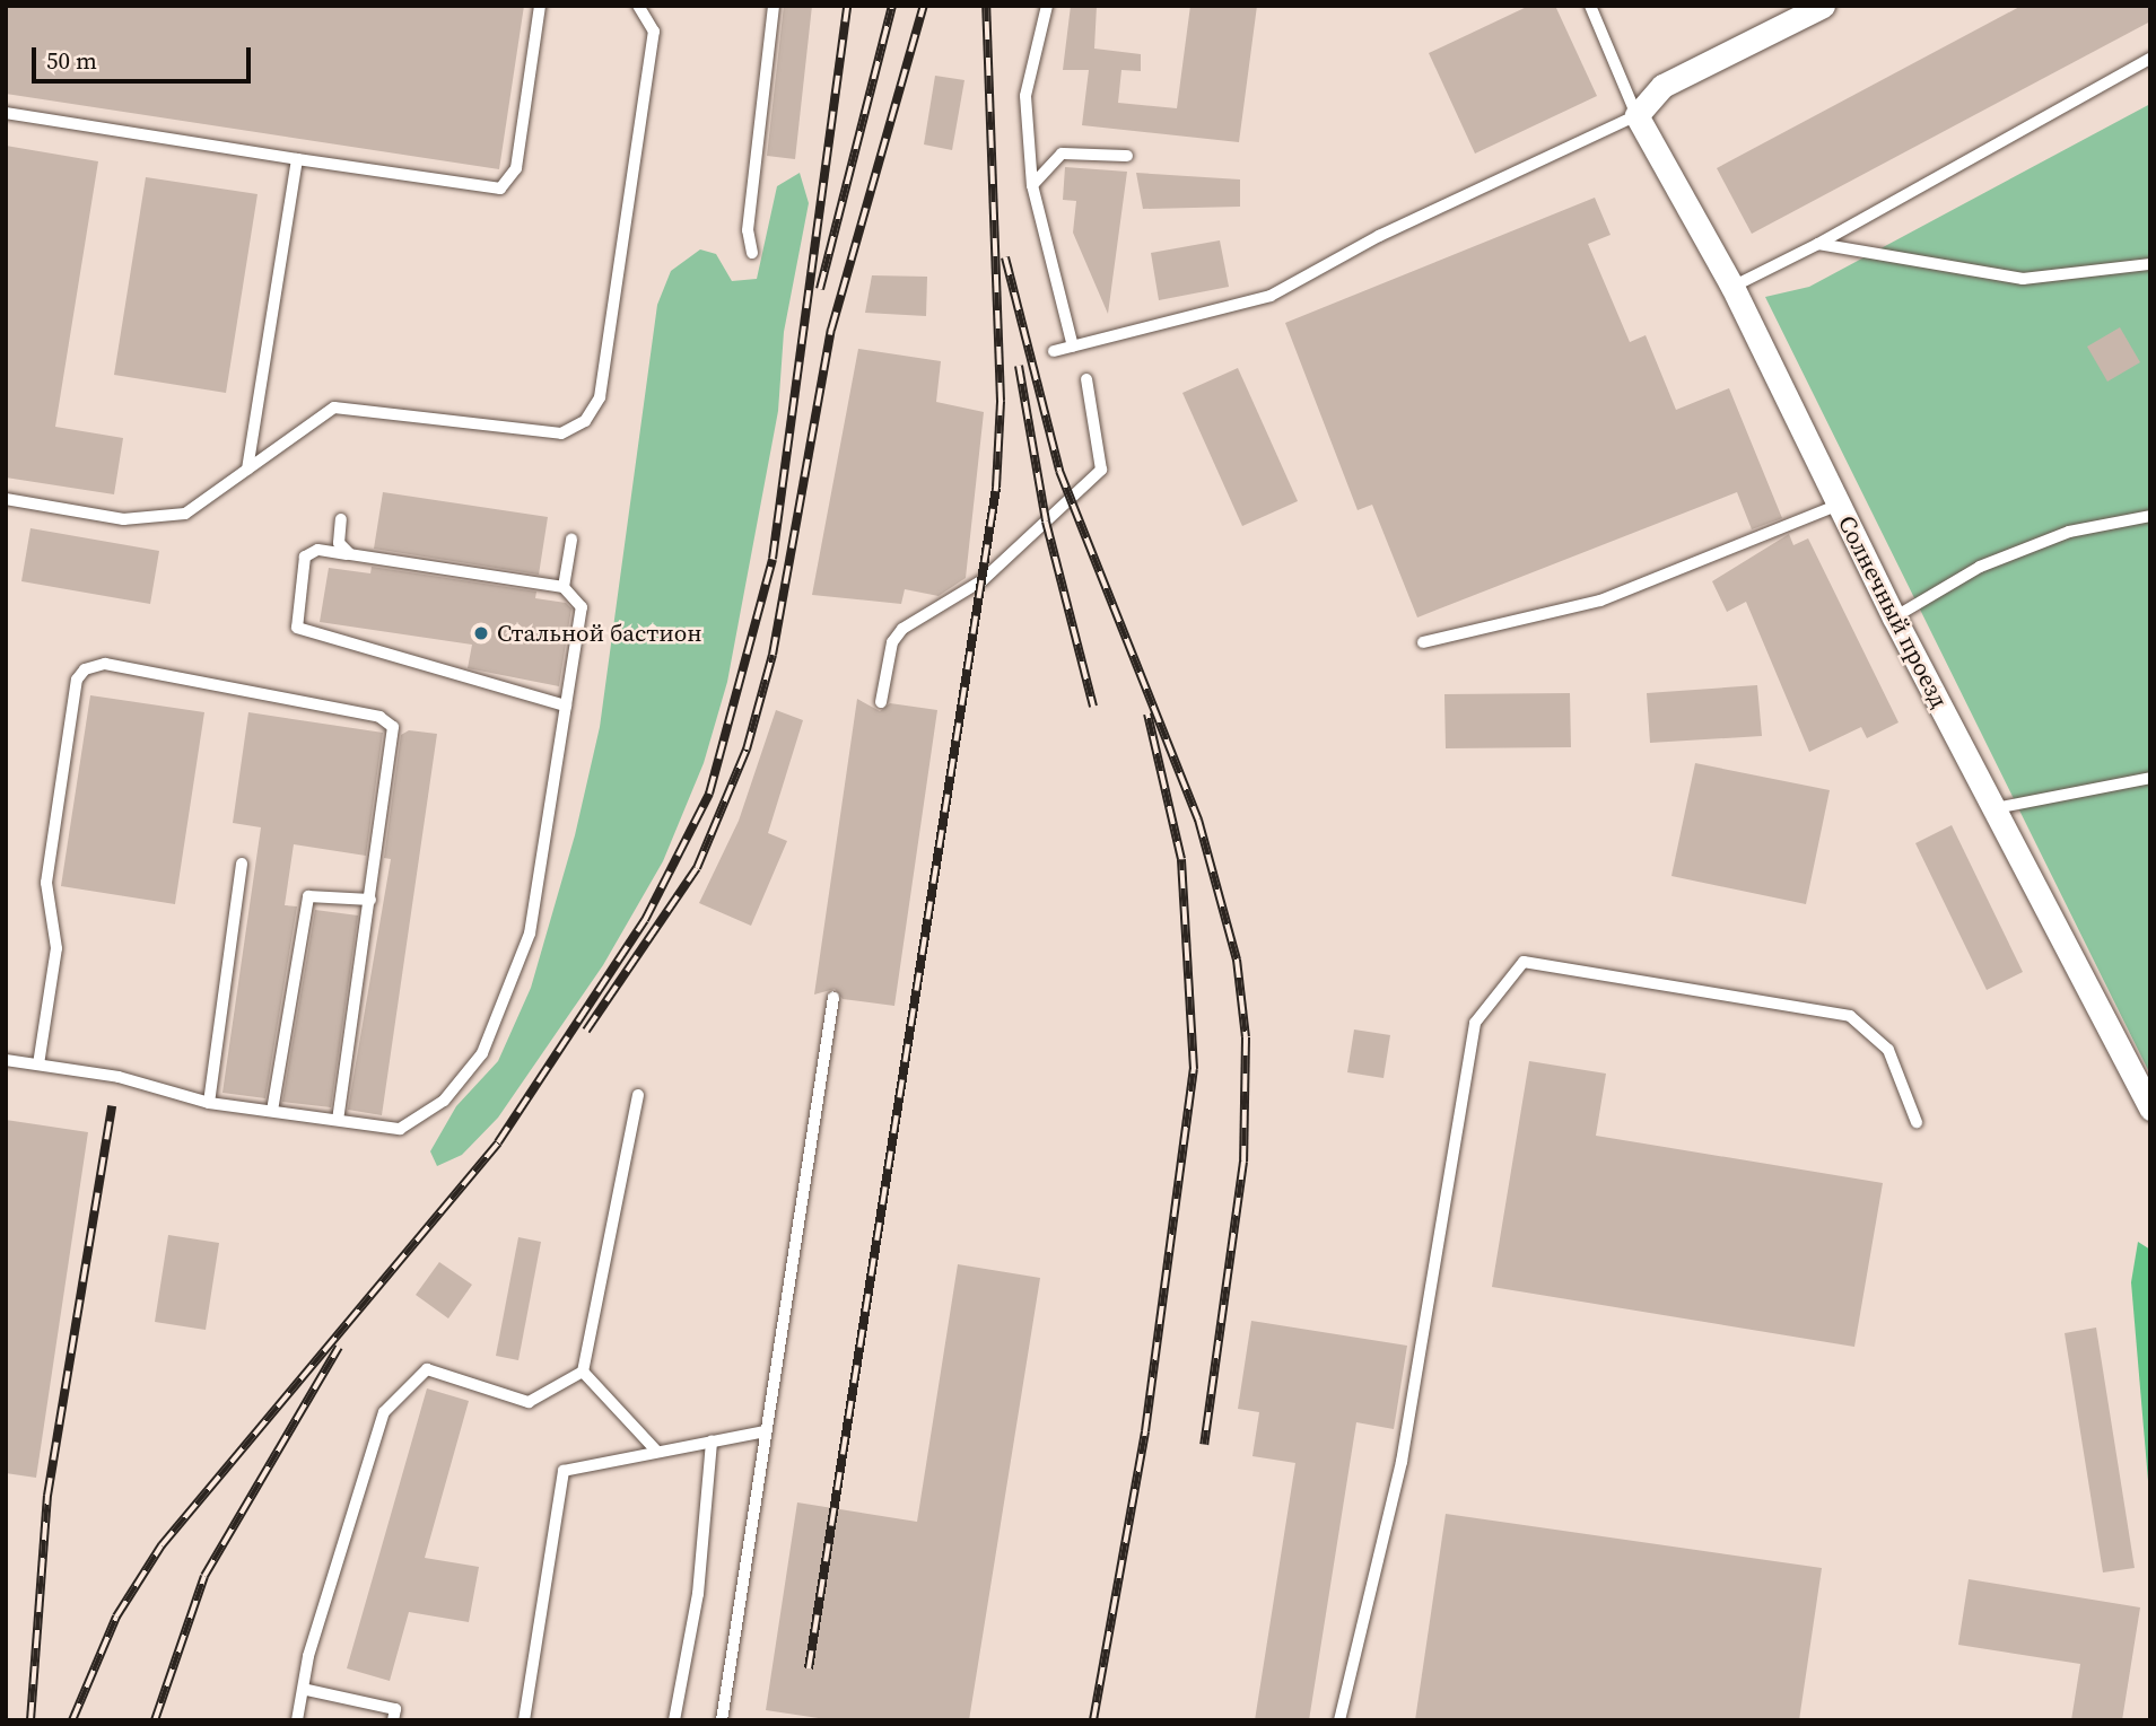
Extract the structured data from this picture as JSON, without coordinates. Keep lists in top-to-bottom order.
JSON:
{
  "streets": {
    "street": ["Солнечный проезд"]
  },
  "places": ["Стальной бастион"],
  "scale_bar": "50 m"
}
